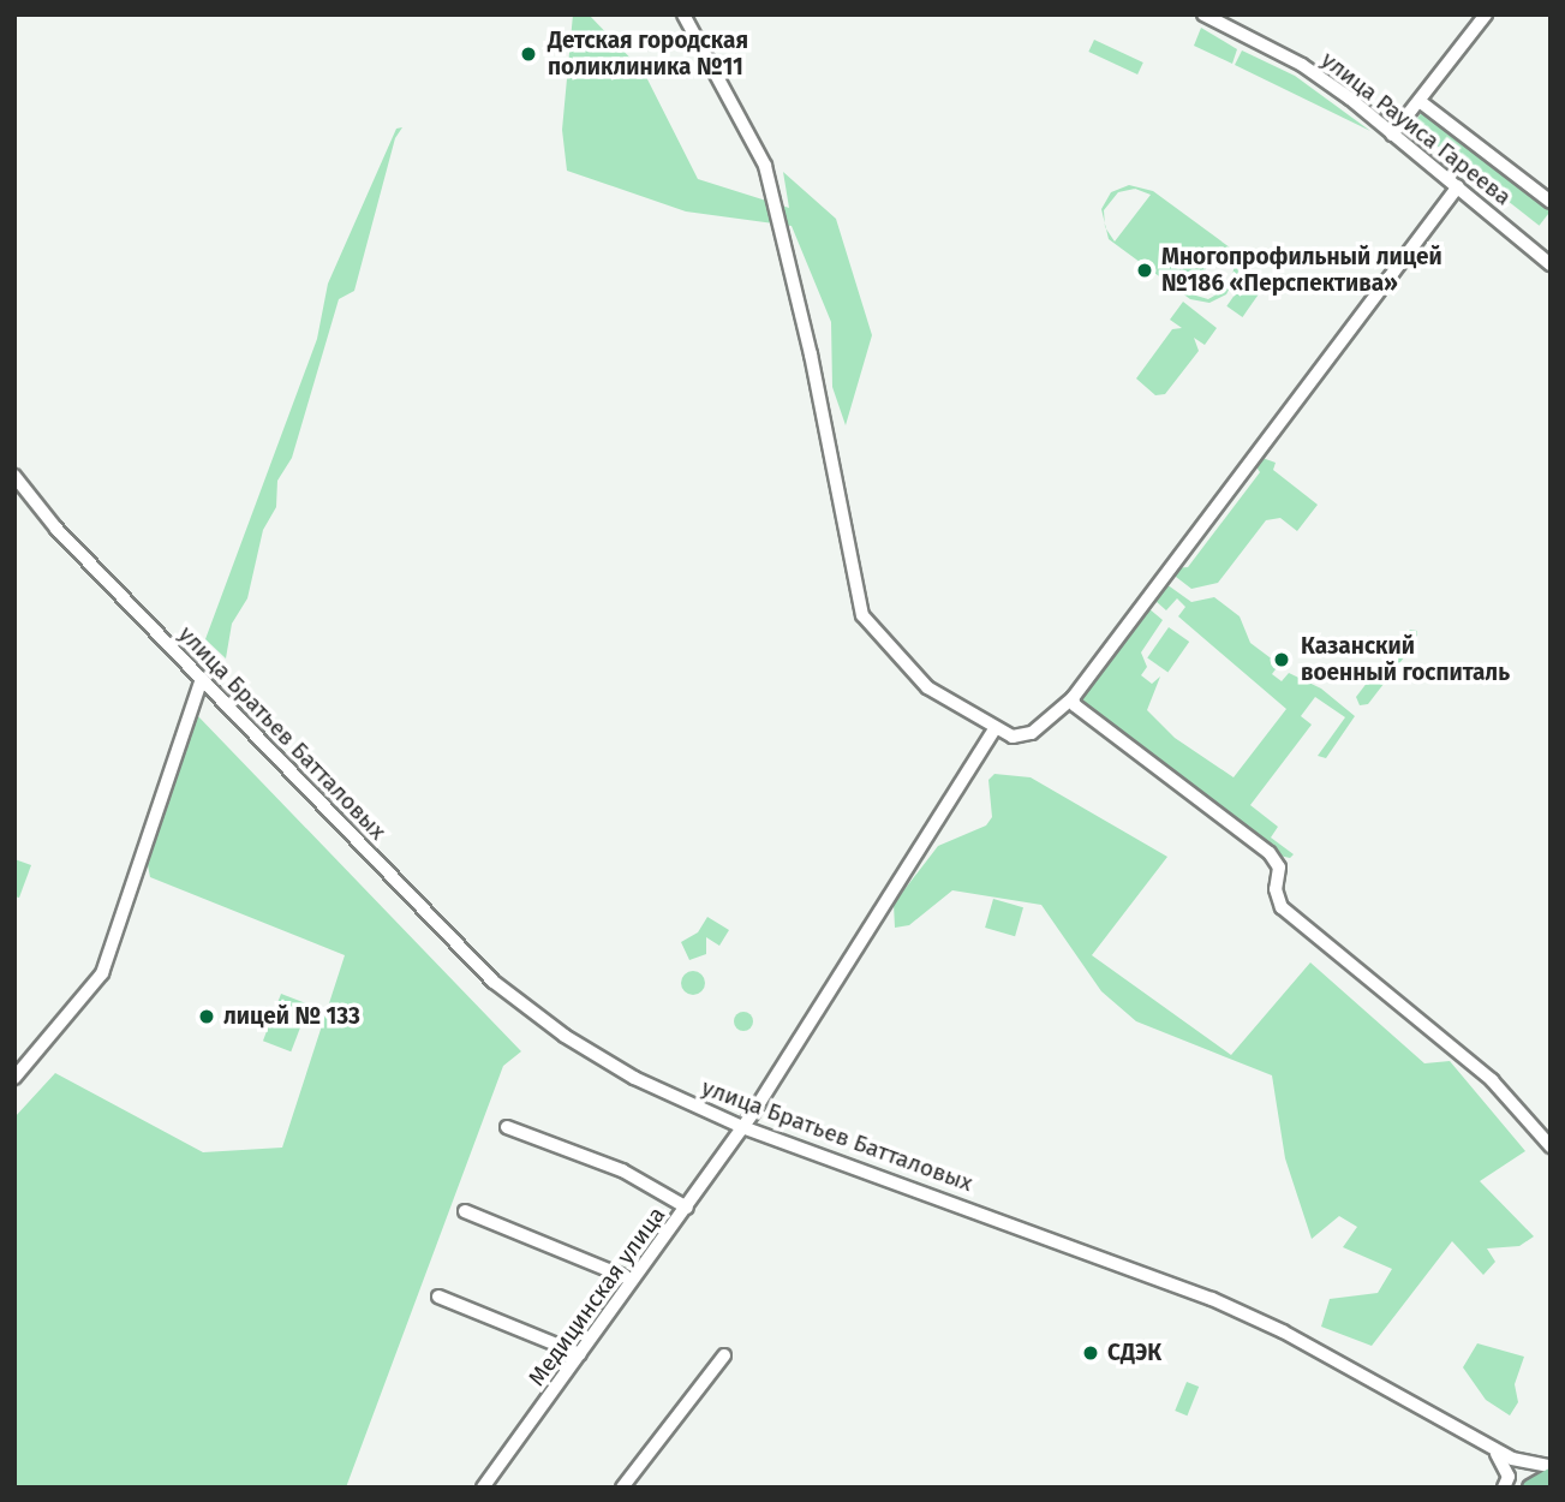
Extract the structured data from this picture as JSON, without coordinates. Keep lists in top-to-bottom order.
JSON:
{
  "streets": {
    "street": ["улица Рауиса Гареева", "улица Братьев Батталовых", "Медицинская улица"]
  },
  "crossings": [
    ["улица Братьев Батталовых", "Медицинская улица"]
  ],
  "places": [
    "Детская городская поликлиника №11",
    "Многопрофильный лицей №186 «Перспектива»",
    "Казанский военный госпиталь",
    "лицей № 133",
    "СДЭК"
  ]
}
